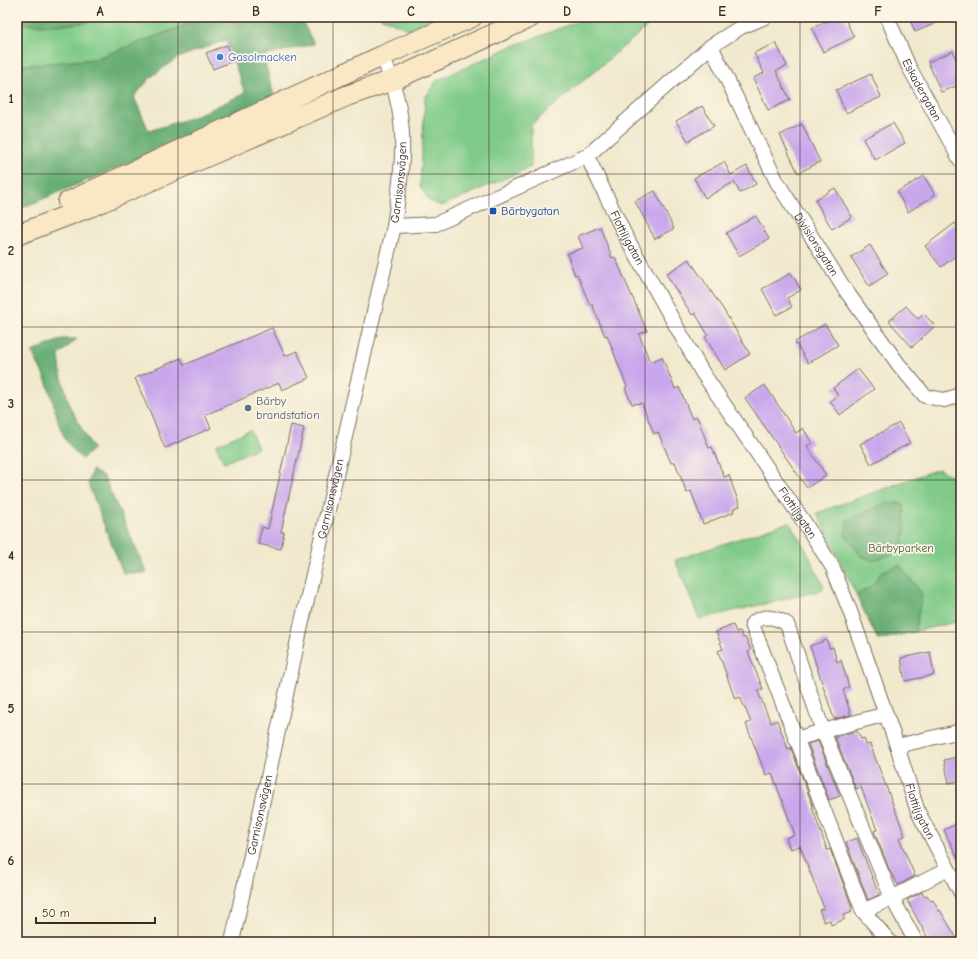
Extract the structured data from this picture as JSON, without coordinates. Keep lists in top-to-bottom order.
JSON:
{
  "streets": {
    "street": [
      "Eskadergatan",
      "Garnisonsvägen",
      "Flottiljgatan",
      "Divisionsgatan"
    ]
  },
  "parks": ["Bärbyparken"],
  "places": {
    "other": ["Gasolmacken", "Bärby brandstation"],
    "transit": ["Bärbygatan"]
  },
  "scale_bar": "50 m",
  "grid": {
    "columns": [
      "A",
      "B",
      "C",
      "D",
      "E",
      "F"
    ],
    "rows": [
      "1",
      "2",
      "3",
      "4",
      "5",
      "6"
    ]
  }
}
